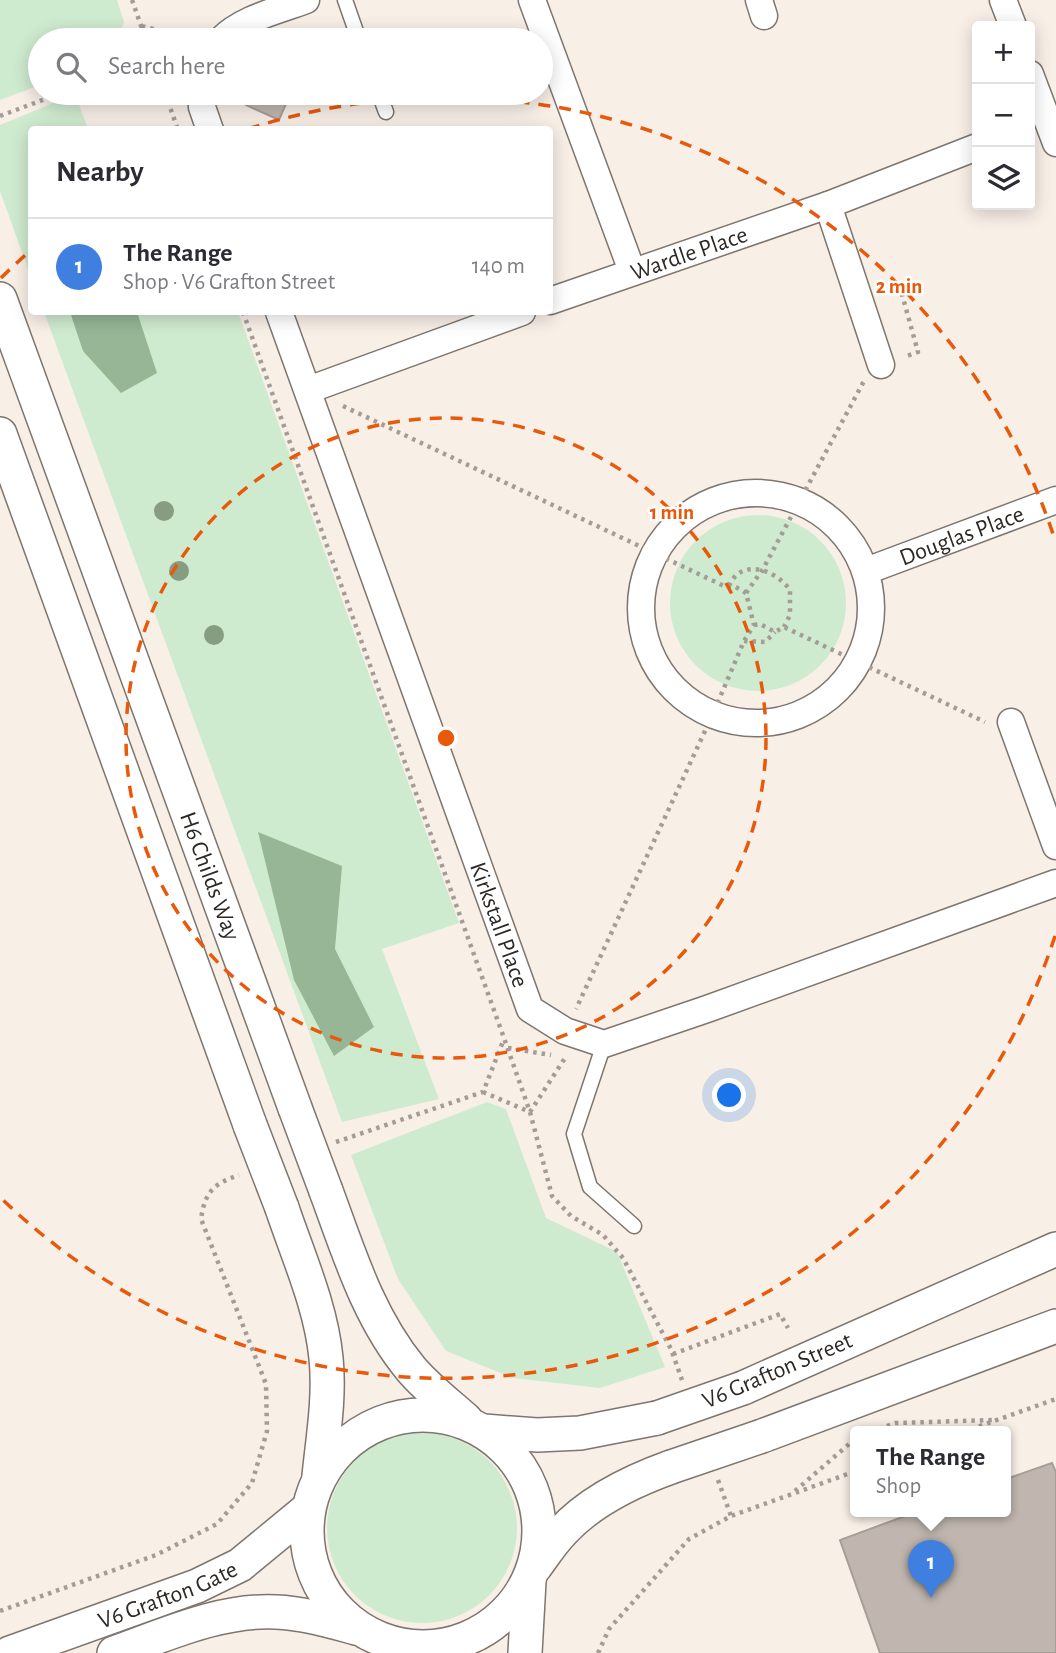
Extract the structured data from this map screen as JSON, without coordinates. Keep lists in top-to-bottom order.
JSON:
{
  "streets": {
    "street": [
      "Wardle Place",
      "Douglas Place",
      "H6 Childs Way",
      "Kirkstall Place",
      "V6 Grafton Street",
      "V6 Grafton Gate"
    ]
  },
  "crossings": [
    ["H6 Childs Way", "V6 Grafton Street"],
    ["H6 Childs Way", "V6 Grafton Gate"],
    ["V6 Grafton Street", "V6 Grafton Gate"]
  ],
  "page": {
    "map_buttons": ["+", "−"],
    "search": "Search here",
    "heading": "Nearby",
    "list": [
      {
        "mark": "1",
        "name": "The Range",
        "note": "Shop · V6 Grafton Street",
        "value": "140 m"
      }
    ],
    "popup": ["The Range", "Shop"],
    "pins": "1"
  },
  "rings": ["2 min", "1 min"]
}
